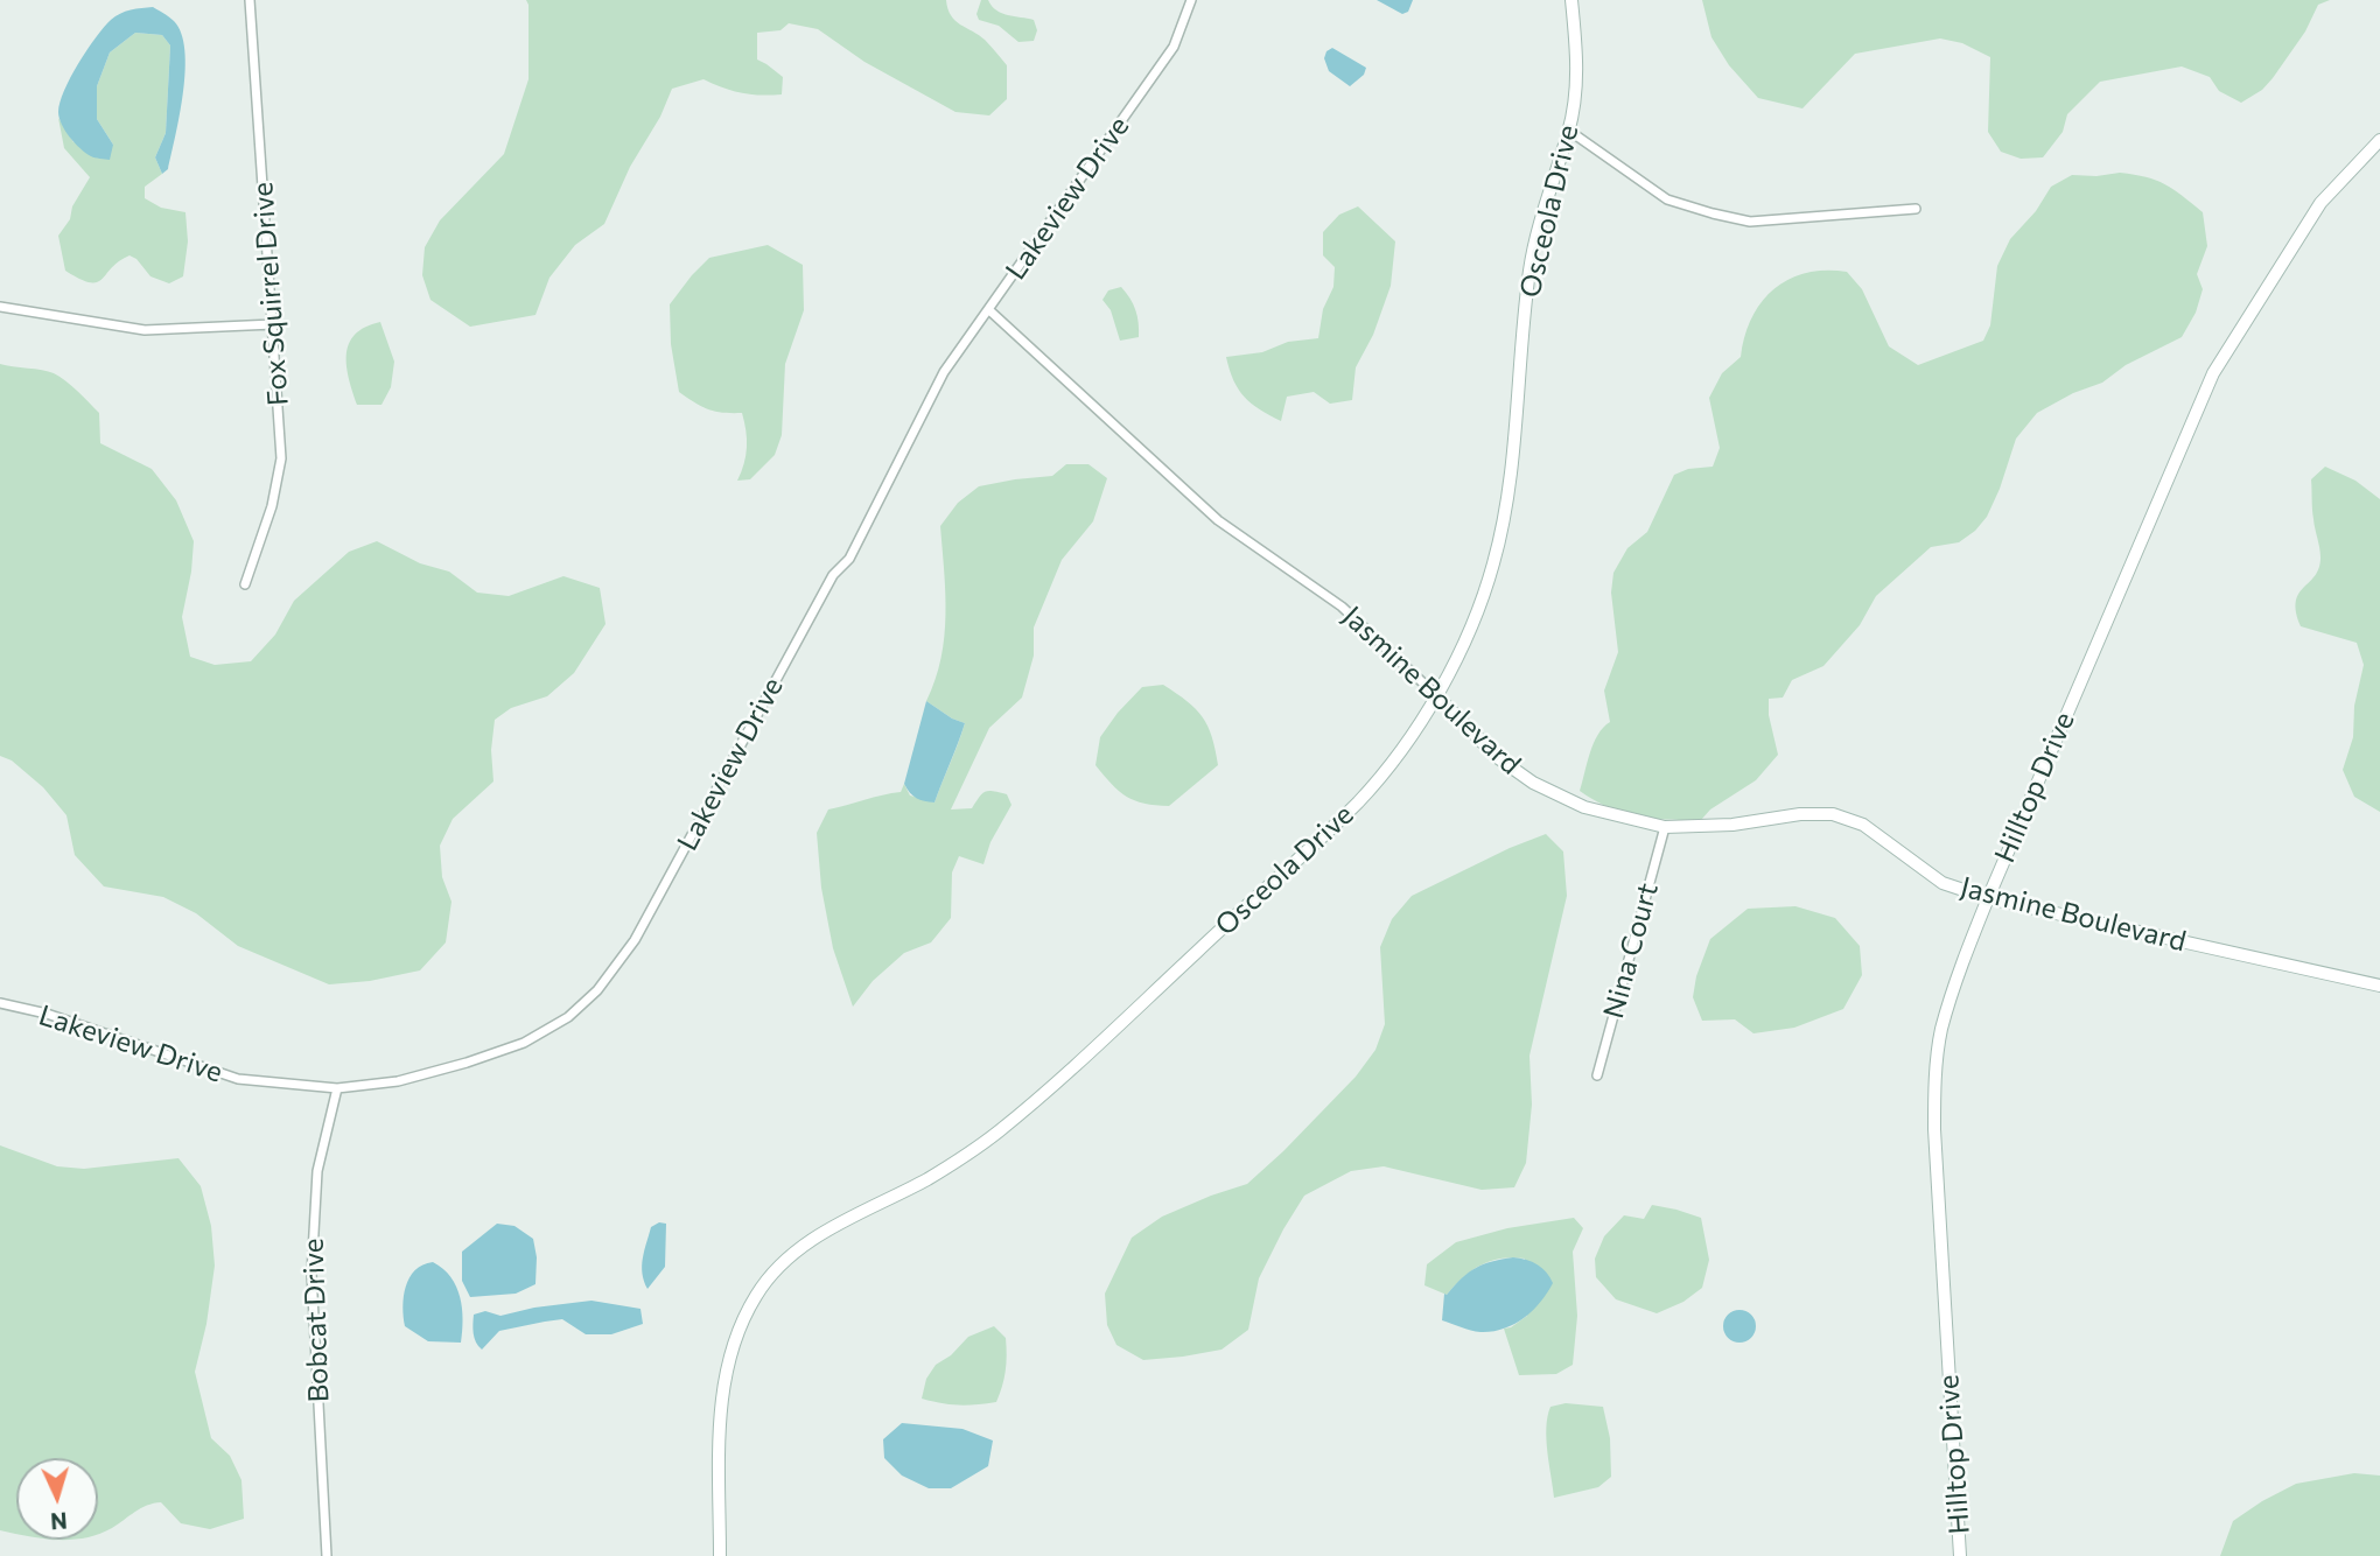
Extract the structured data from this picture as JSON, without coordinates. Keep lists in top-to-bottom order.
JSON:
{
  "streets": {
    "street": [
      "Lakeview Drive",
      "Osceola Drive",
      "Fox Squirrel Drive",
      "Jasmine Boulevard",
      "Hilltop Drive",
      "Nina Court",
      "Bobcat Drive"
    ]
  },
  "crossings": [
    ["Lakeview Drive", "Jasmine Boulevard"],
    ["Lakeview Drive", "Bobcat Drive"],
    ["Osceola Drive", "Jasmine Boulevard"],
    ["Jasmine Boulevard", "Hilltop Drive"],
    ["Jasmine Boulevard", "Nina Court"]
  ],
  "north": "bottom"
}
